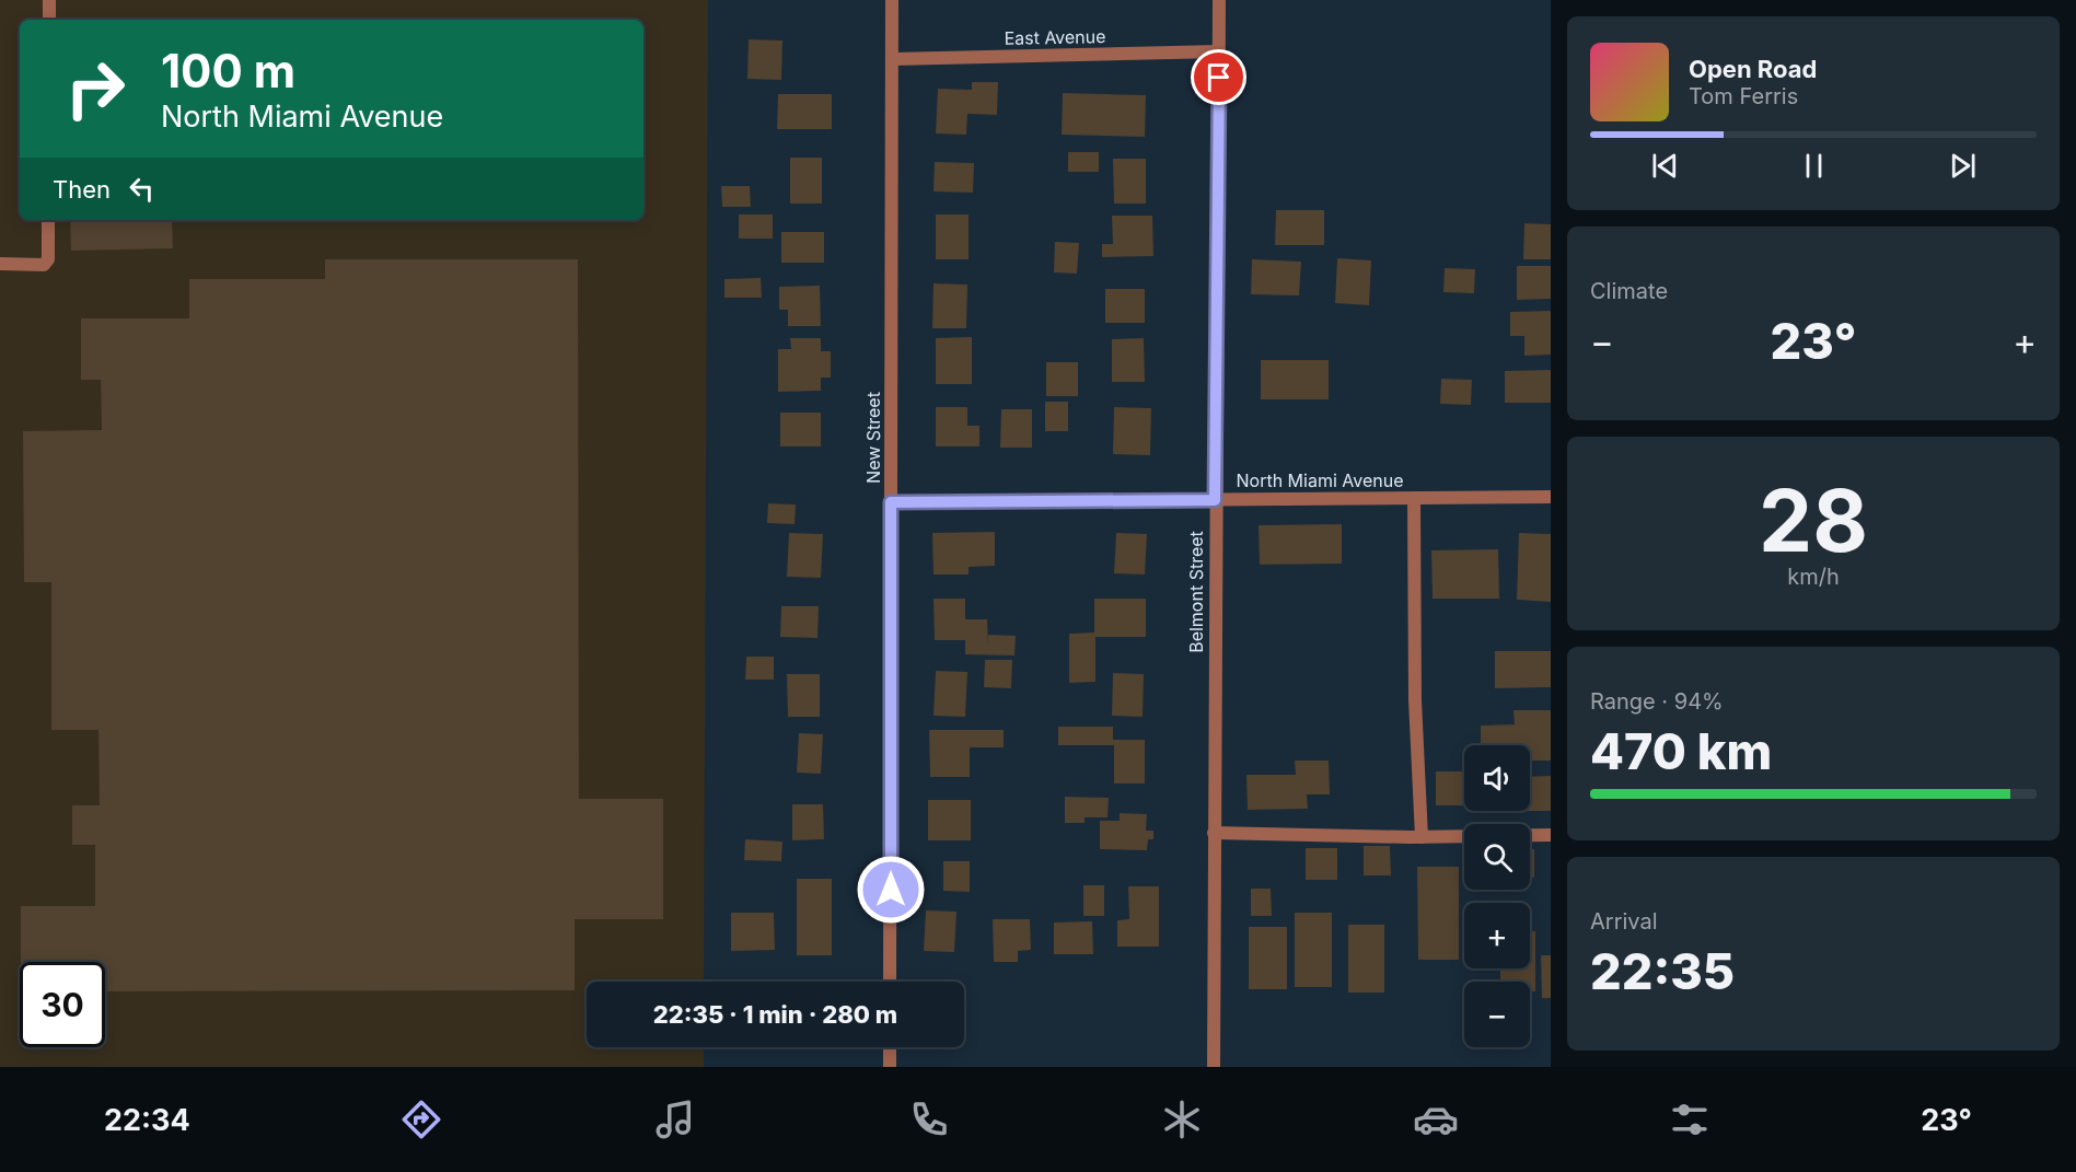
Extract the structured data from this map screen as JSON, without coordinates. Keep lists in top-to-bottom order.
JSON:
{
  "streets": {
    "street": [
      "East Avenue",
      "New Street",
      "North Miami Avenue",
      "Belmont Street"
    ]
  },
  "crossings": [
    ["East Avenue", "New Street"],
    ["East Avenue", "Belmont Street"],
    ["New Street", "North Miami Avenue"],
    ["North Miami Avenue", "Belmont Street"]
  ],
  "page": {
    "turn": ["100 m", "North Miami Avenue"],
    "song": ["Open Road", "Tom Ferris"],
    "then": "Then",
    "tile": [
      "Climate",
      ["28", "km/h"],
      ["Range · 94%", "470 km"],
      ["Arrival", "22:35"]
    ],
    "heat": ["−", "23°", "+"],
    "map_buttons": ["+", "−"],
    "limit": "30",
    "trip": "22:35 · 1 min · 280 m",
    "tabs": ["22:34", "23°"]
  }
}
